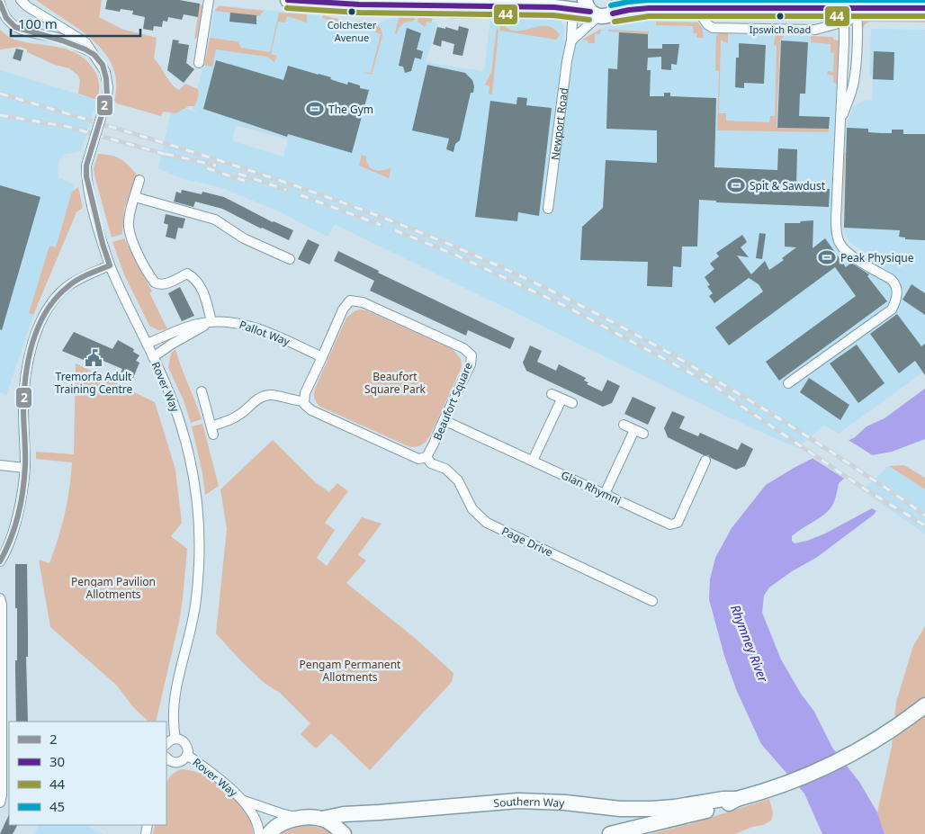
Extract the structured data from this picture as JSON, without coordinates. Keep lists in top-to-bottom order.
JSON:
{
  "streets": {
    "main road": ["Southern Way"],
    "street": [
      "Newport Road",
      "Pallot Way",
      "Rover Way",
      "Beaufort Square",
      "Glan Rhymni",
      "Page Drive"
    ]
  },
  "crossings": [
    ["Pallot Way", "Rover Way"],
    ["Pallot Way", "Beaufort Square"],
    ["Beaufort Square", "Glan Rhymni"],
    ["Beaufort Square", "Page Drive"]
  ],
  "water": ["Rhymney River"],
  "parks": ["Beaufort Square Park", "Pengam Pavilion Allotments", "Pengam Permanent Allotments"],
  "places": {
    "other": ["Colchester Avenue", "Ipswich Road"],
    "sports": ["The Gym", "Spit & Sawdust", "Peak Physique"],
    "public building": ["Tremorfa Adult Training Centre"]
  },
  "lines": [
    "transit line 30",
    "transit line 45",
    "transit line 2",
    "transit line 44"
  ],
  "legend": [
    "2",
    "30",
    "44",
    "45"
  ],
  "scale_bar": "100 m"
}
